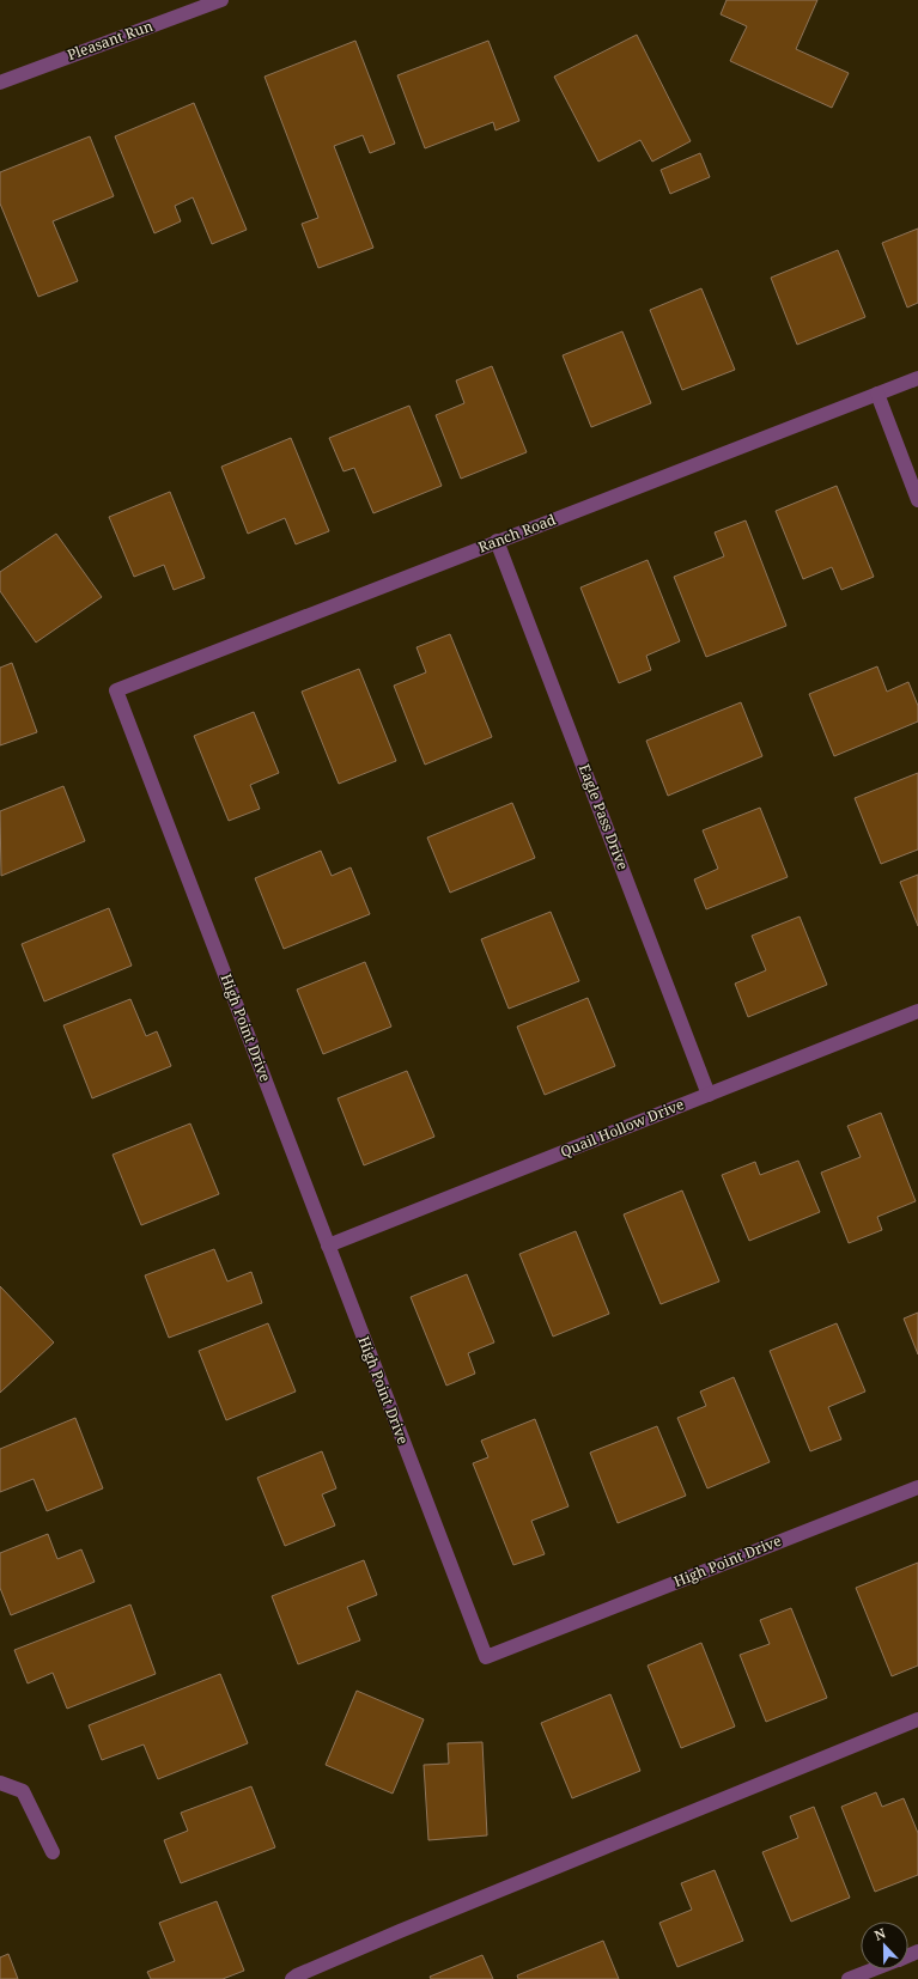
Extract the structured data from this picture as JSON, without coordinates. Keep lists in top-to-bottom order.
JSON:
{
  "streets": {
    "street": [
      "Pleasant Run",
      "Ranch Road",
      "Eagle Pass Drive",
      "High Point Drive",
      "Quail Hollow Drive"
    ]
  },
  "crossings": [
    ["Ranch Road", "Eagle Pass Drive"],
    ["Ranch Road", "High Point Drive"],
    ["Eagle Pass Drive", "Quail Hollow Drive"],
    ["High Point Drive", "Quail Hollow Drive"]
  ],
  "north": "top"
}
